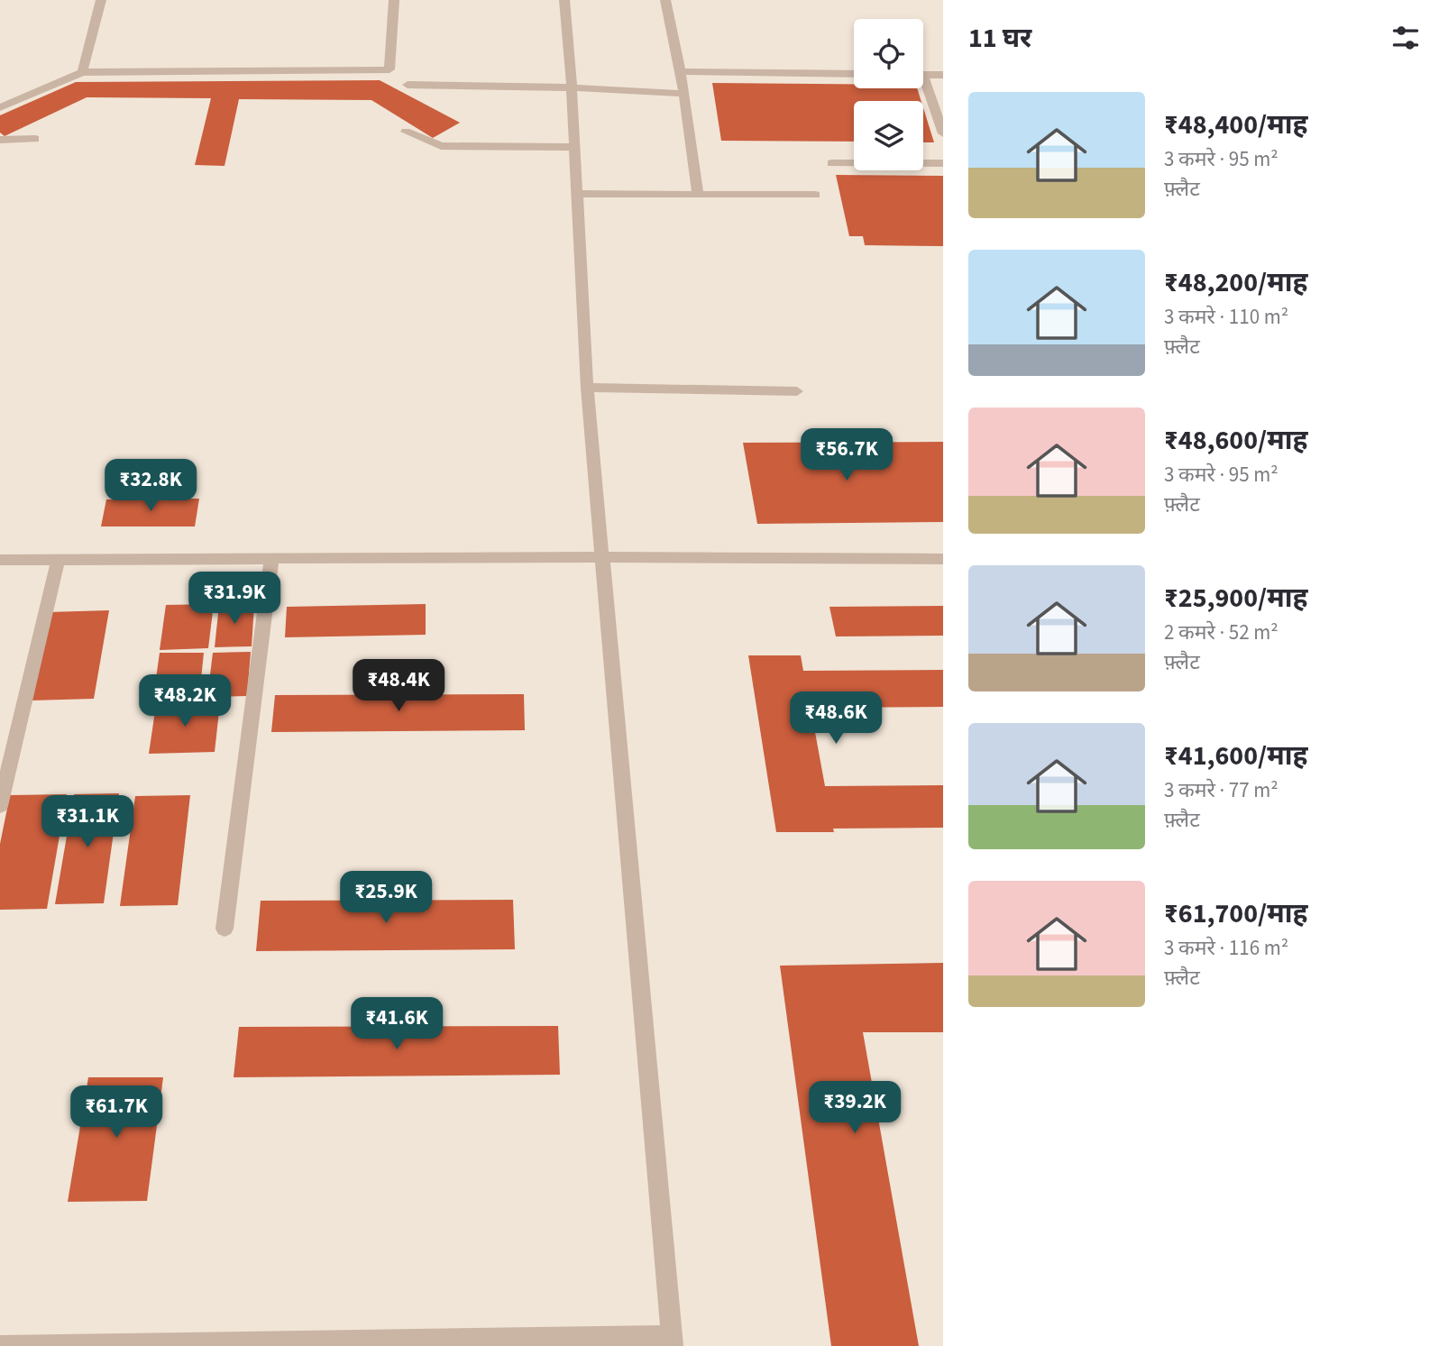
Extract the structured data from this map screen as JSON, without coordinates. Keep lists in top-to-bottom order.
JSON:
{
  "page": {
    "heading": "11 घर",
    "list": [
      {
        "name": "₹48,400/माह",
        "note": "3 कमरे · 95 m² · फ़्लैट"
      },
      {
        "name": "₹48,200/माह",
        "note": "3 कमरे · 110 m² · फ़्लैट"
      },
      {
        "name": "₹48,600/माह",
        "note": "3 कमरे · 95 m² · फ़्लैट"
      },
      {
        "name": "₹25,900/माह",
        "note": "2 कमरे · 52 m² · फ़्लैट"
      },
      {
        "name": "₹41,600/माह",
        "note": "3 कमरे · 77 m² · फ़्लैट"
      },
      {
        "name": "₹61,700/माह",
        "note": "3 कमरे · 116 m² · फ़्लैट"
      }
    ],
    "price": [
      "₹56.7K",
      "₹32.8K",
      "₹31.9K",
      "₹48.4K",
      "₹48.2K",
      "₹48.6K",
      "₹31.1K",
      "₹25.9K",
      "₹41.6K",
      "₹39.2K",
      "₹61.7K"
    ]
  }
}
